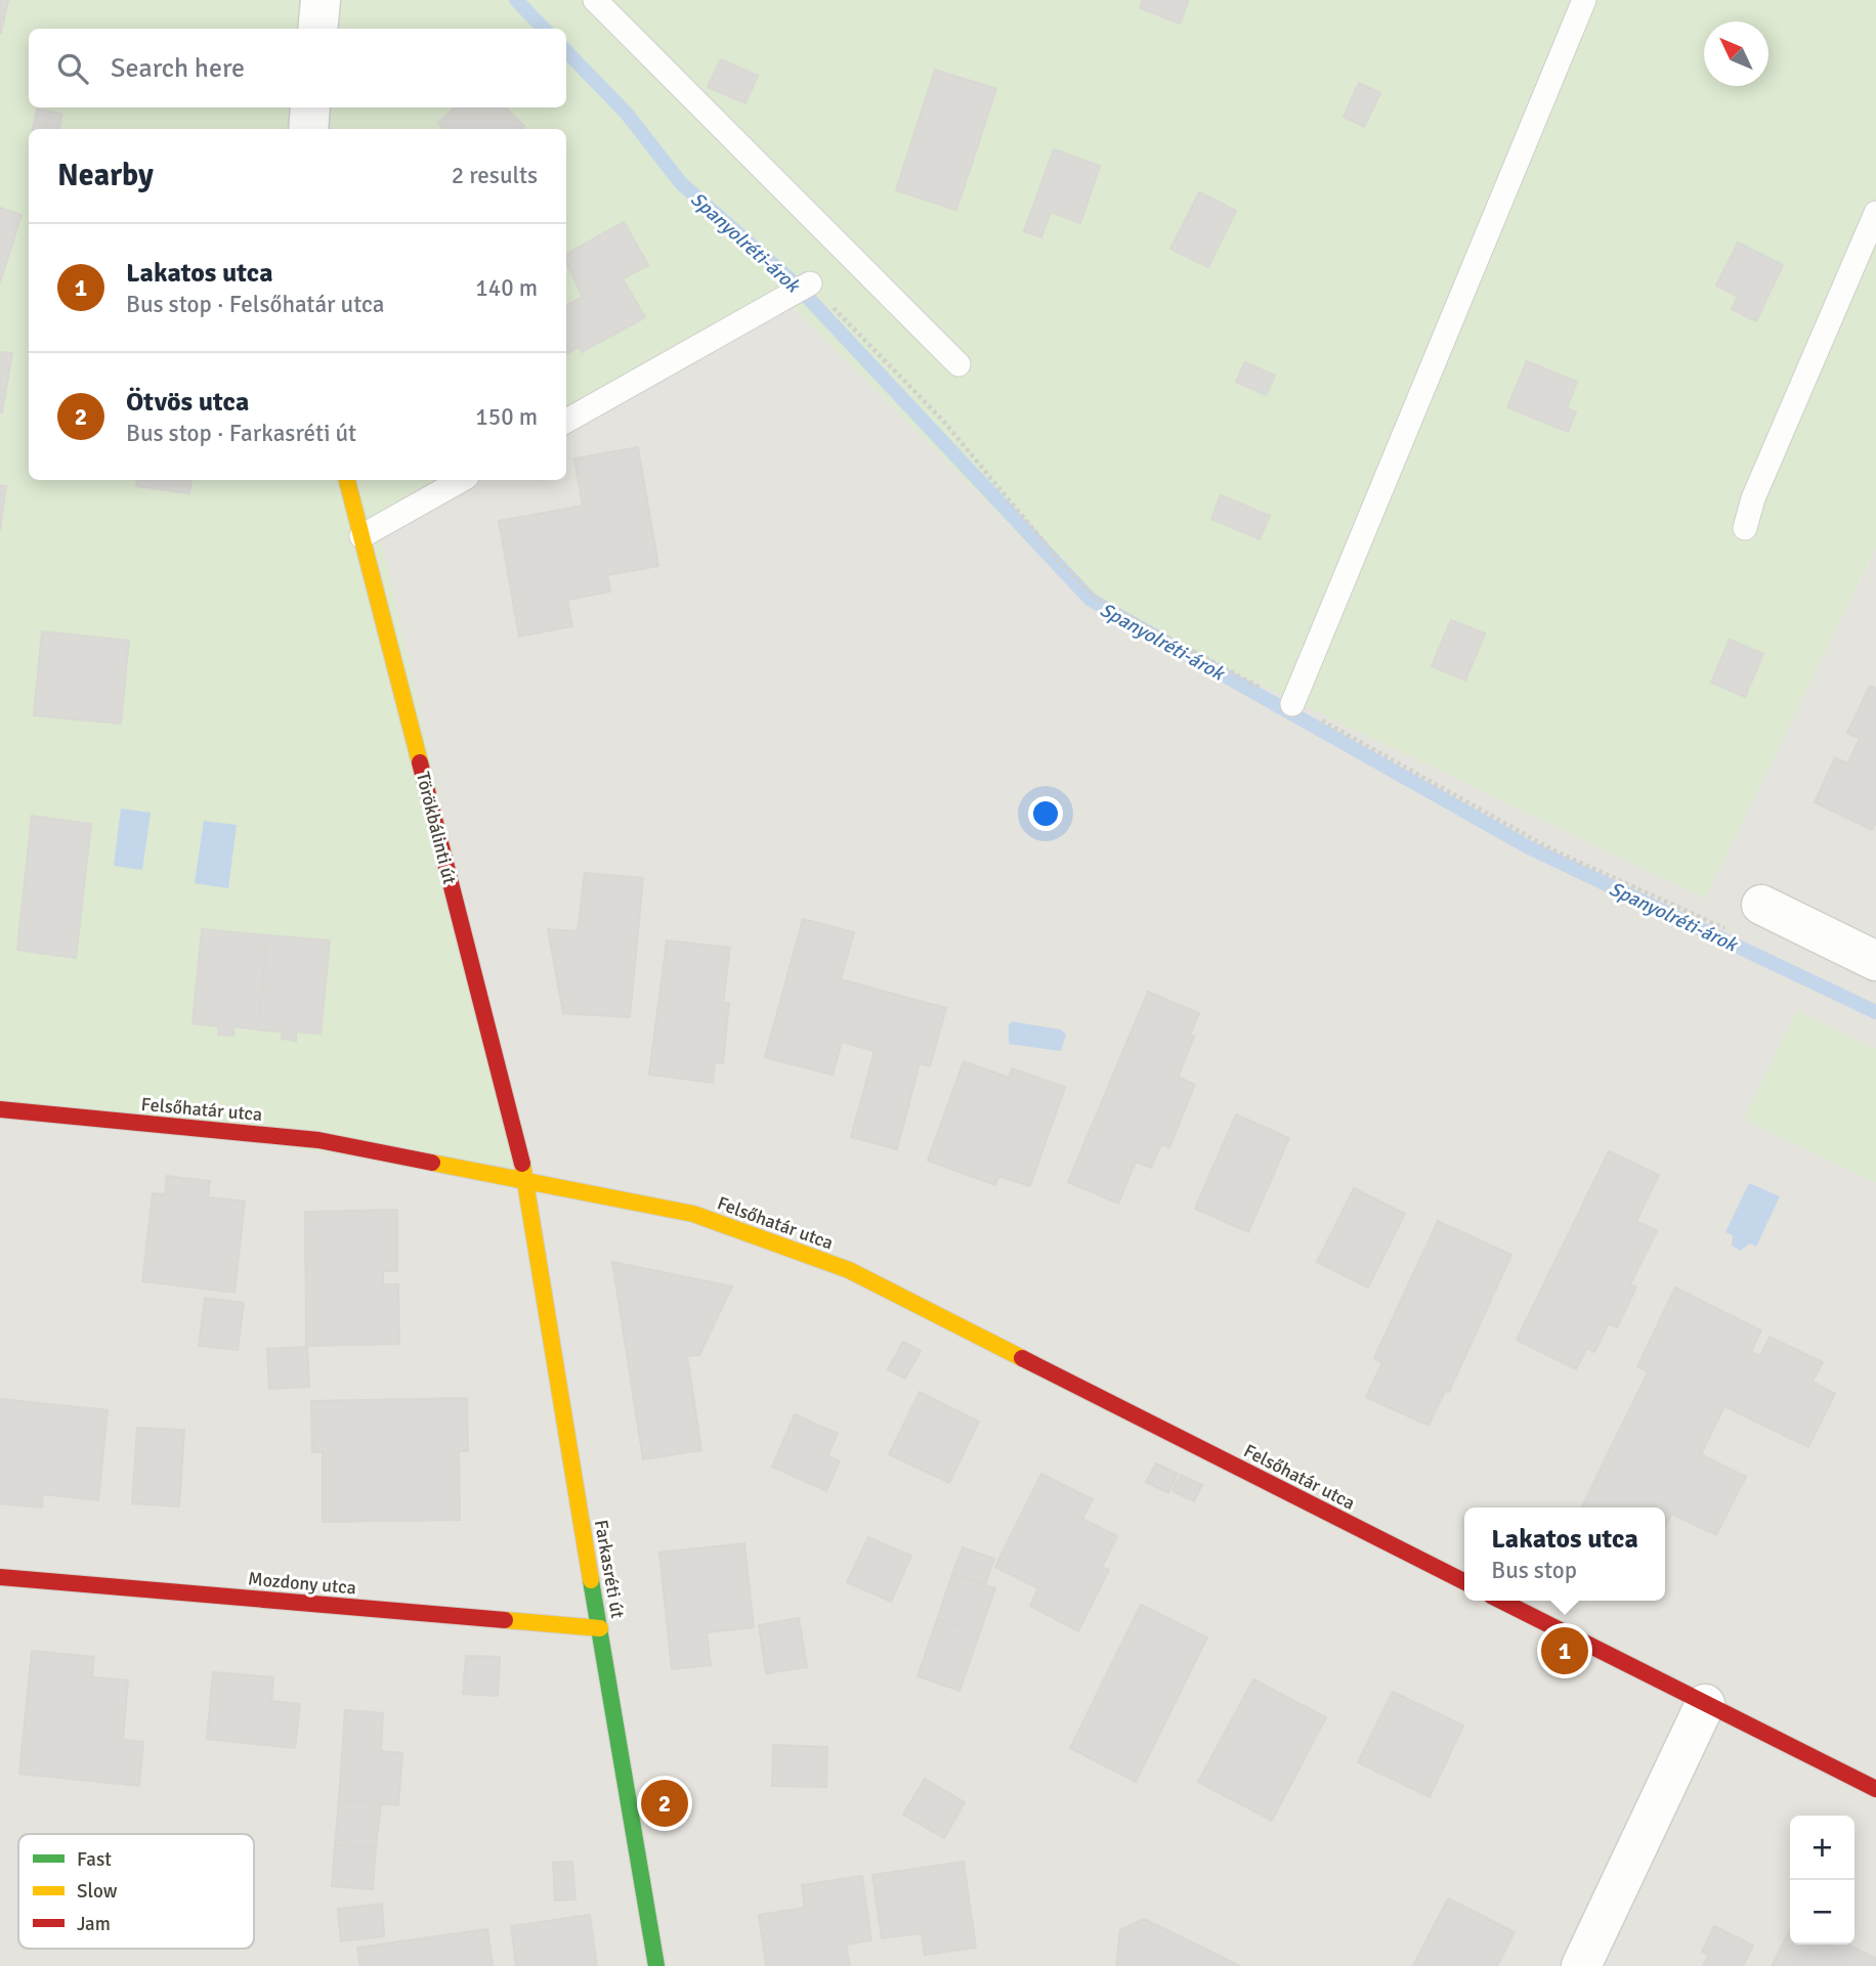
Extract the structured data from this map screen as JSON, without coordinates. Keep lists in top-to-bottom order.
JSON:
{
  "streets": {
    "street": [
      "Törökbálinti út",
      "Felsőhatár utca",
      "Farkasréti út",
      "Mozdony utca"
    ]
  },
  "crossings": [
    ["Törökbálinti út", "Felsőhatár utca"],
    ["Törökbálinti út", "Farkasréti út"],
    ["Felsőhatár utca", "Farkasréti út"],
    ["Farkasréti út", "Mozdony utca"]
  ],
  "water": ["Spanyolréti-árok"],
  "legend": ["Fast", "Slow", "Jam"],
  "north": "top left",
  "page": {
    "search": "Search here",
    "heading": ["Nearby", "2 results"],
    "list": [
      {
        "mark": "1",
        "name": "Lakatos utca",
        "note": "Bus stop · Felsőhatár utca",
        "value": "140 m"
      },
      {
        "mark": "2",
        "name": "Ötvös utca",
        "note": "Bus stop · Farkasréti út",
        "value": "150 m"
      }
    ],
    "popup": ["Lakatos utca", "Bus stop"],
    "pins": ["1", "2"],
    "map_buttons": ["+", "−"]
  }
}
